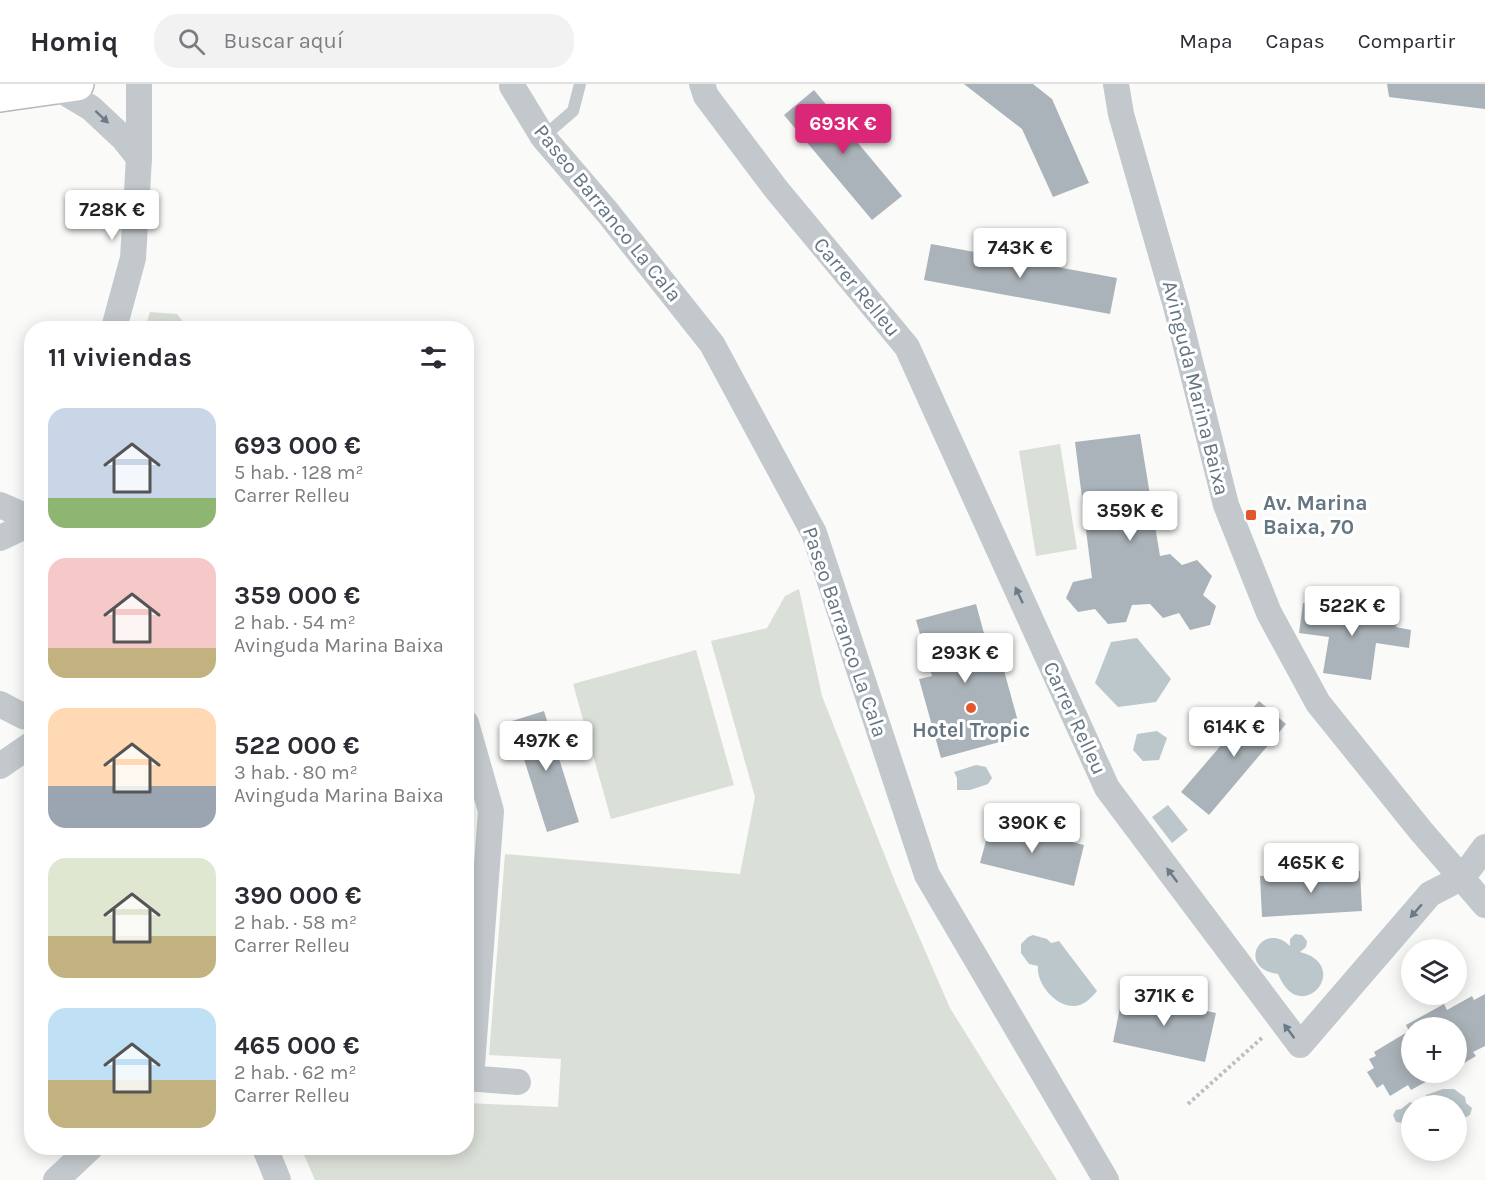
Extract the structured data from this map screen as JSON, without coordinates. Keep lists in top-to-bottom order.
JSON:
{
  "streets": {
    "street": ["Paseo Barranco La Cala", "Carrer Relleu", "Avinguda Marina Baixa"]
  },
  "crossings": [
    ["Carrer Relleu", "Avinguda Marina Baixa"]
  ],
  "places": {
    "transit": ["Av. Marina Baixa, 70"],
    "other": ["Hotel Tropic"]
  },
  "page": {
    "header": "Homiq",
    "search": "Buscar aquí",
    "nav": ["Mapa", "Capas", "Compartir"],
    "price": [
      "693K €",
      "728K €",
      "743K €",
      "359K €",
      "522K €",
      "293K €",
      "614K €",
      "497K €",
      "390K €",
      "465K €",
      "371K €"
    ],
    "heading": "11 viviendas",
    "list": [
      {
        "name": "693 000 €",
        "note": "5 hab. · 128 m² · Carrer Relleu"
      },
      {
        "name": "359 000 €",
        "note": "2 hab. · 54 m² · Avinguda Marina Baixa"
      },
      {
        "name": "522 000 €",
        "note": "3 hab. · 80 m² · Avinguda Marina Baixa"
      },
      {
        "name": "390 000 €",
        "note": "2 hab. · 58 m² · Carrer Relleu"
      },
      {
        "name": "465 000 €",
        "note": "2 hab. · 62 m² · Carrer Relleu"
      }
    ],
    "map_buttons": ["+", "−"]
  }
}
